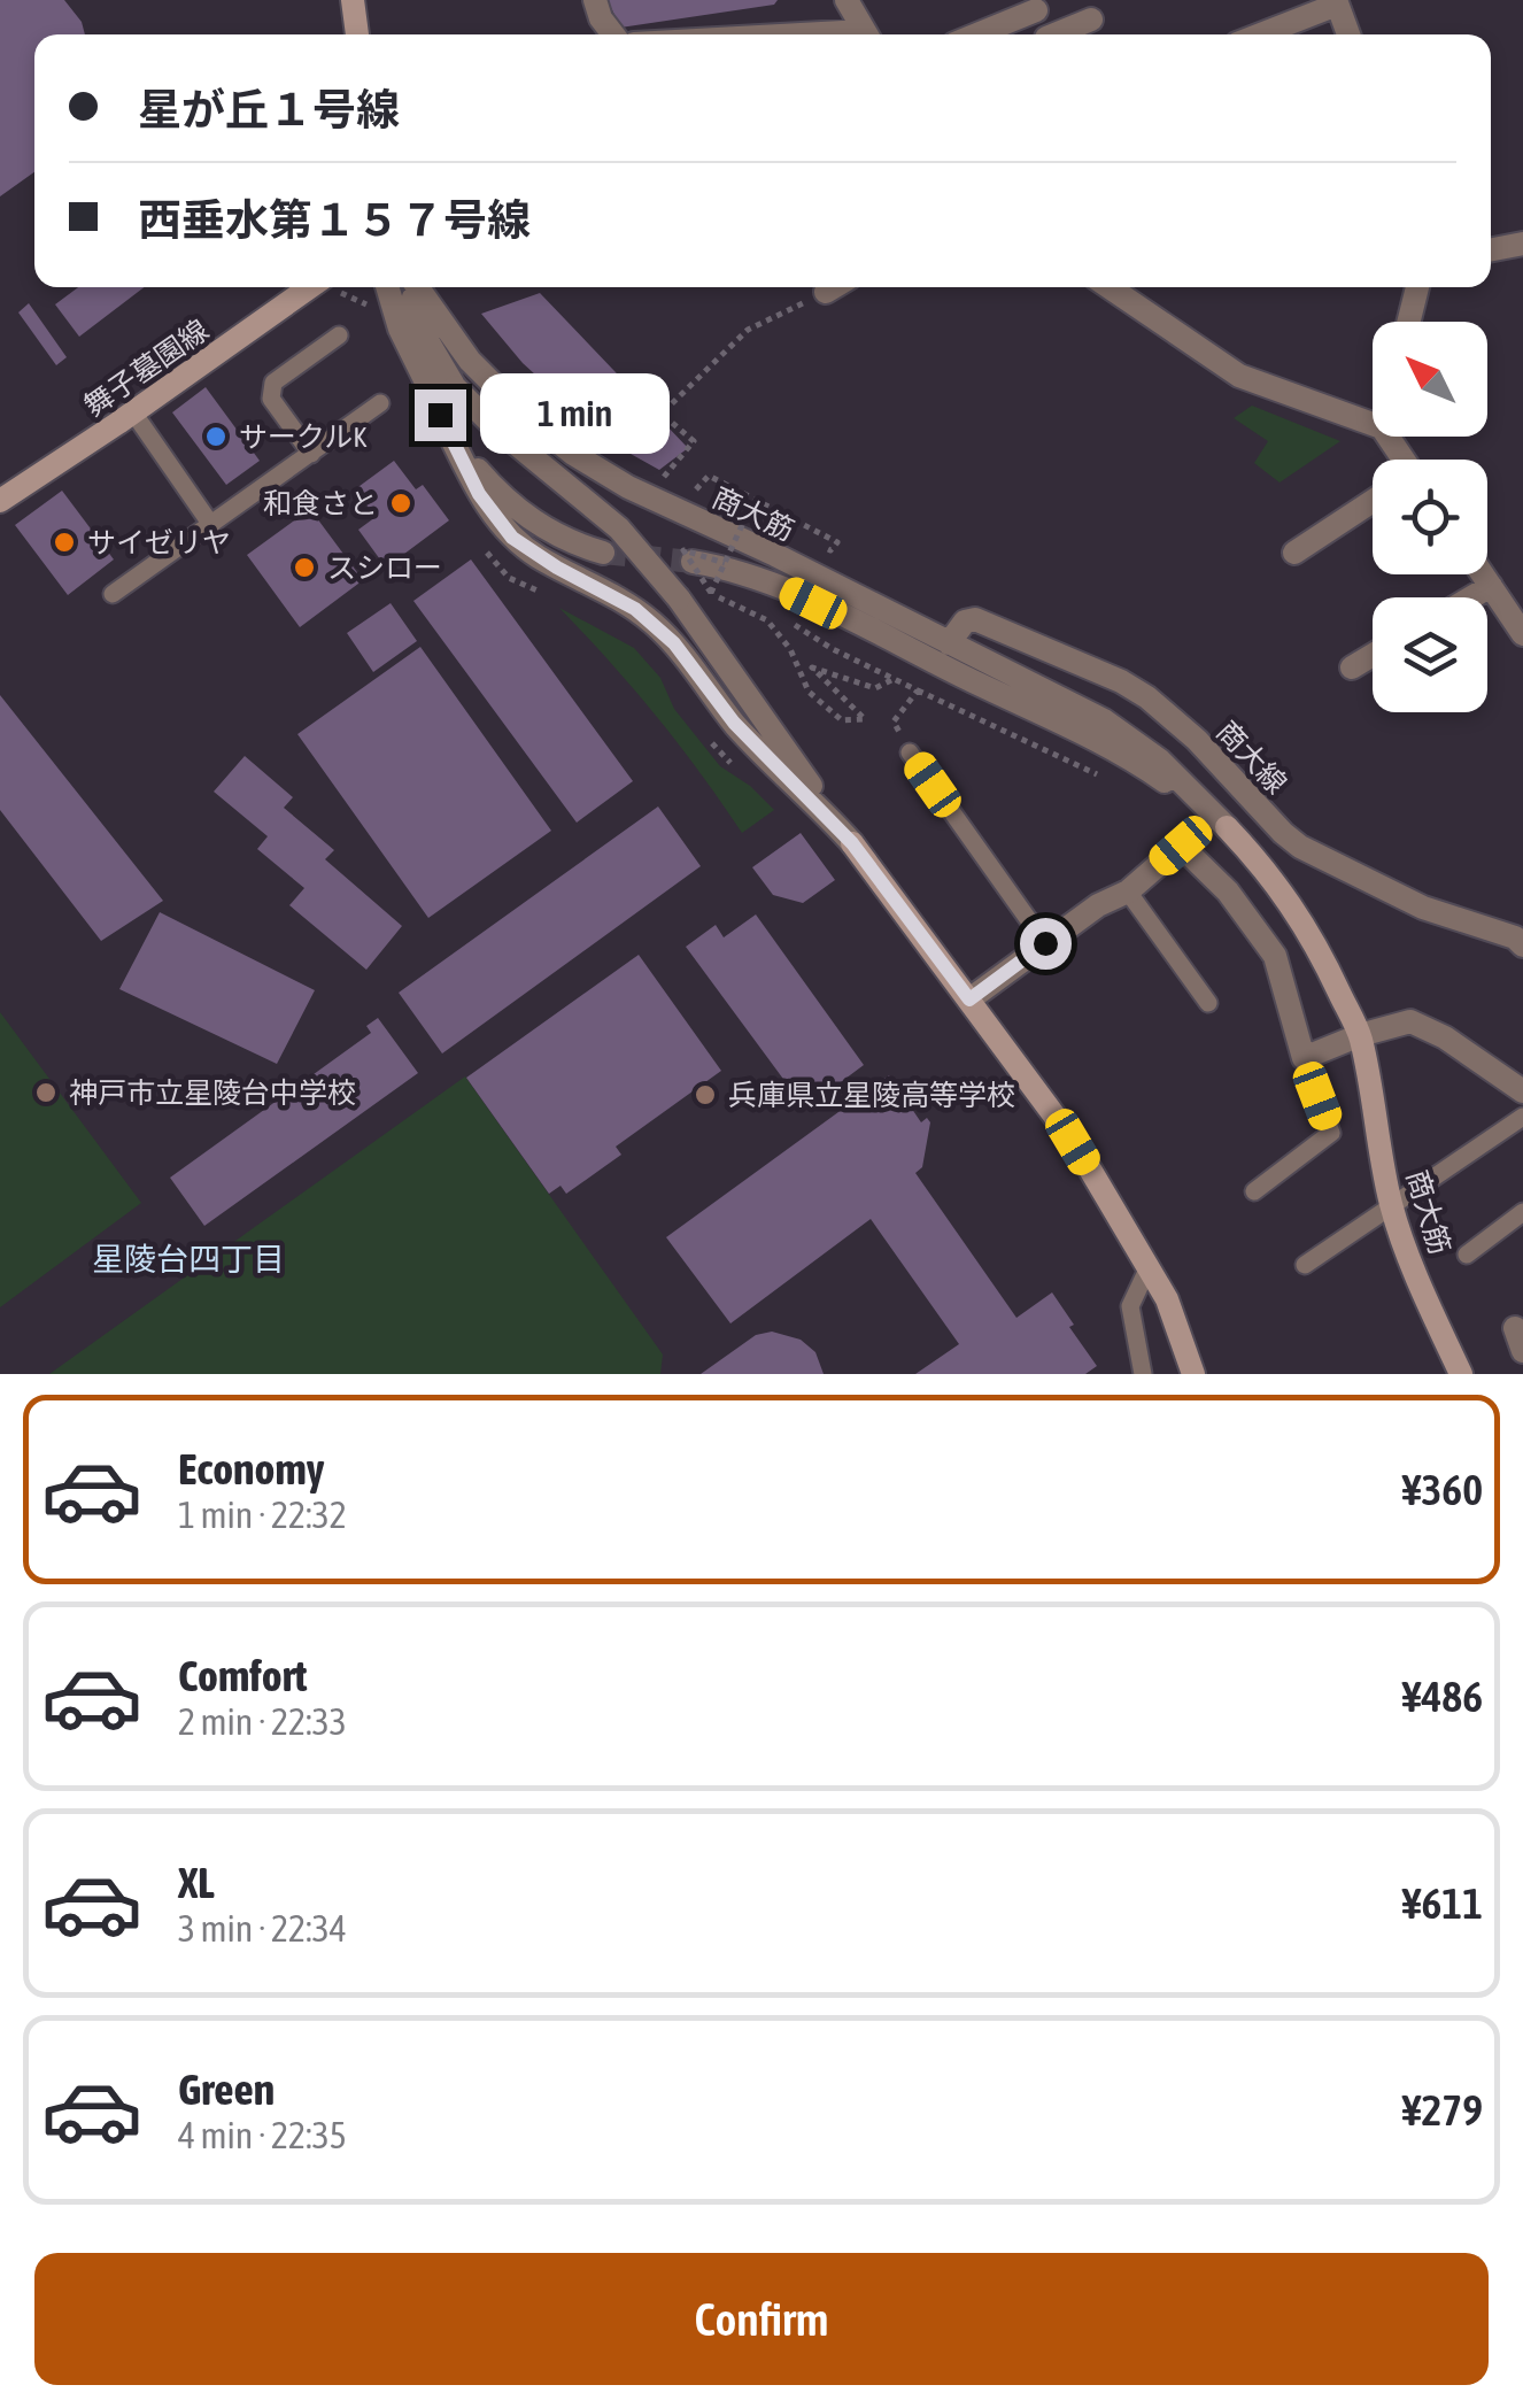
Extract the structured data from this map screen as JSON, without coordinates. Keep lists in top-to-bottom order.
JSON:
{
  "streets": {
    "street": ["舞子墓園線", "商大筋", "商大線"]
  },
  "crossings": [
    ["商大筋", "商大線"]
  ],
  "districts": ["星陵台四丁目"],
  "places": [
    "サークルK",
    "和食さと",
    "サイゼリヤ",
    "スシロー",
    "神戸市立星陵台中学校",
    "兵庫県立星陵高等学校"
  ],
  "north": "top left",
  "page": {
    "banner": ["星が丘１号線", "西垂水第１５７号線"],
    "bubble": "1 min",
    "list": [
      {
        "name": "Economy",
        "note": "1 min · 22:32",
        "value": "¥360"
      },
      {
        "name": "Comfort",
        "note": "2 min · 22:33",
        "value": "¥486"
      },
      {
        "name": "XL",
        "note": "3 min · 22:34",
        "value": "¥611"
      },
      {
        "name": "Green",
        "note": "4 min · 22:35",
        "value": "¥279"
      }
    ],
    "buttons": "Confirm"
  }
}
